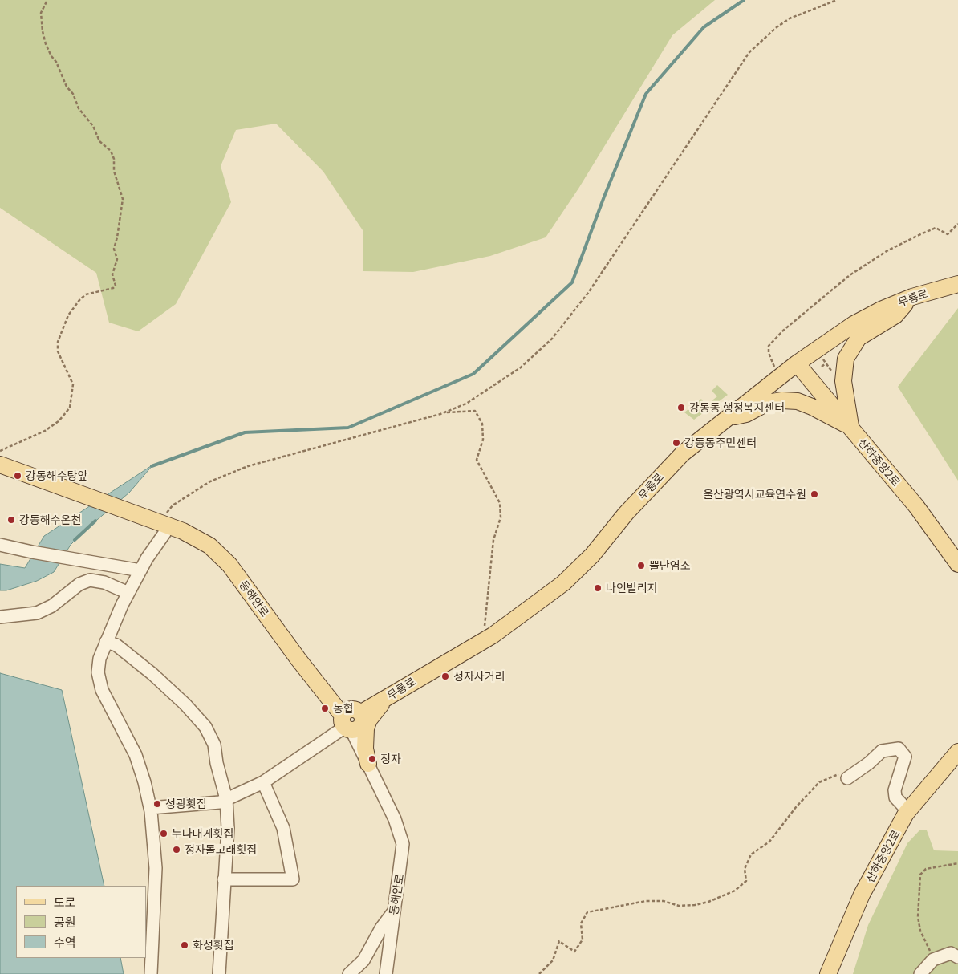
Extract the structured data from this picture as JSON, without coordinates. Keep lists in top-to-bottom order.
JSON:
{
  "streets": {
    "main road": ["무룡로", "산하중앙2로", "동해안로"]
  },
  "crossings": [
    ["무룡로", "산하중앙2로"],
    ["무룡로", "동해안로"]
  ],
  "places": [
    "강동동 행정복지센터",
    "강동동주민센터",
    "강동해수탕앞",
    "울산광역시교육연수원",
    "강동해수온천",
    "뿔난염소",
    "나인빌리지",
    "정자사거리",
    "농협",
    "정자",
    "성광횟집",
    "누나대게횟집",
    "정자돌고래횟집",
    "화성횟집"
  ],
  "legend": ["도로", "공원", "수역"]
}
